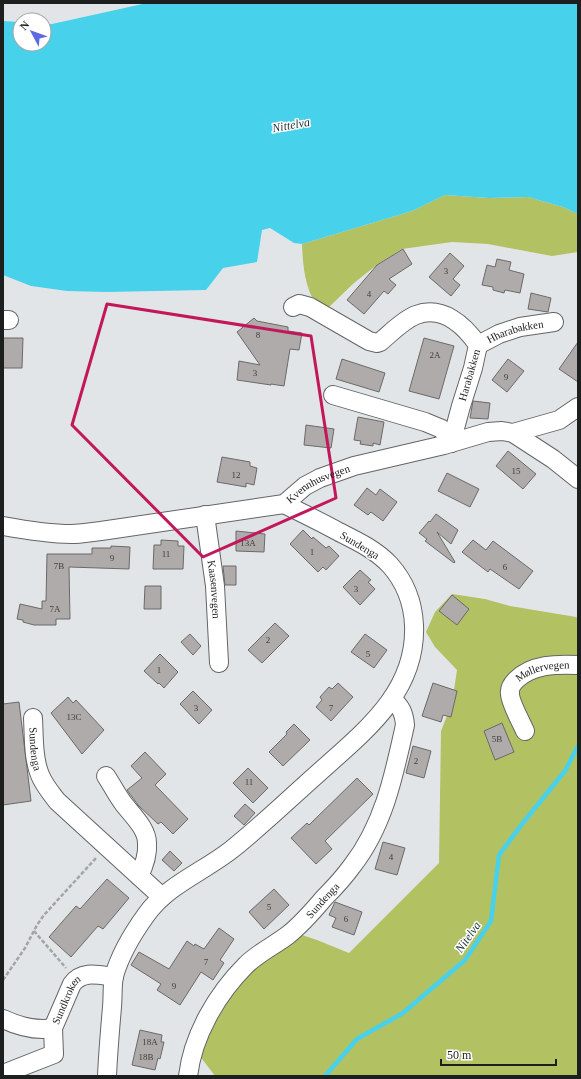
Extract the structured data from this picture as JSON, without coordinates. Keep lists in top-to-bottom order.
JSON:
{
  "streets": {
    "street": [
      "Hharabakken",
      "Harabakken",
      "Kvennhusvegen",
      "Sundenga",
      "Kaasenvegen",
      "Møllervegen",
      "Sundkroken"
    ]
  },
  "crossings": [
    ["Hharabakken", "Harabakken"],
    ["Harabakken", "Kvennhusvegen"],
    ["Kvennhusvegen", "Sundenga"],
    ["Kvennhusvegen", "Kaasenvegen"],
    ["Sundenga", "Sundkroken"]
  ],
  "water": ["Nittelva", "Nitelva"],
  "house_numbers": [
    "3",
    "4",
    "8",
    "2A",
    "3",
    "9",
    "15",
    "12",
    "13A",
    "1",
    "11",
    "9",
    "7B",
    "6",
    "3",
    "7A",
    "2",
    "5",
    "1",
    "3",
    "7",
    "13C",
    "5B",
    "2",
    "11",
    "4",
    "5",
    "6",
    "7",
    "9",
    "18A",
    "18B"
  ],
  "scale_bar": "50 m",
  "north": "top left"
}
